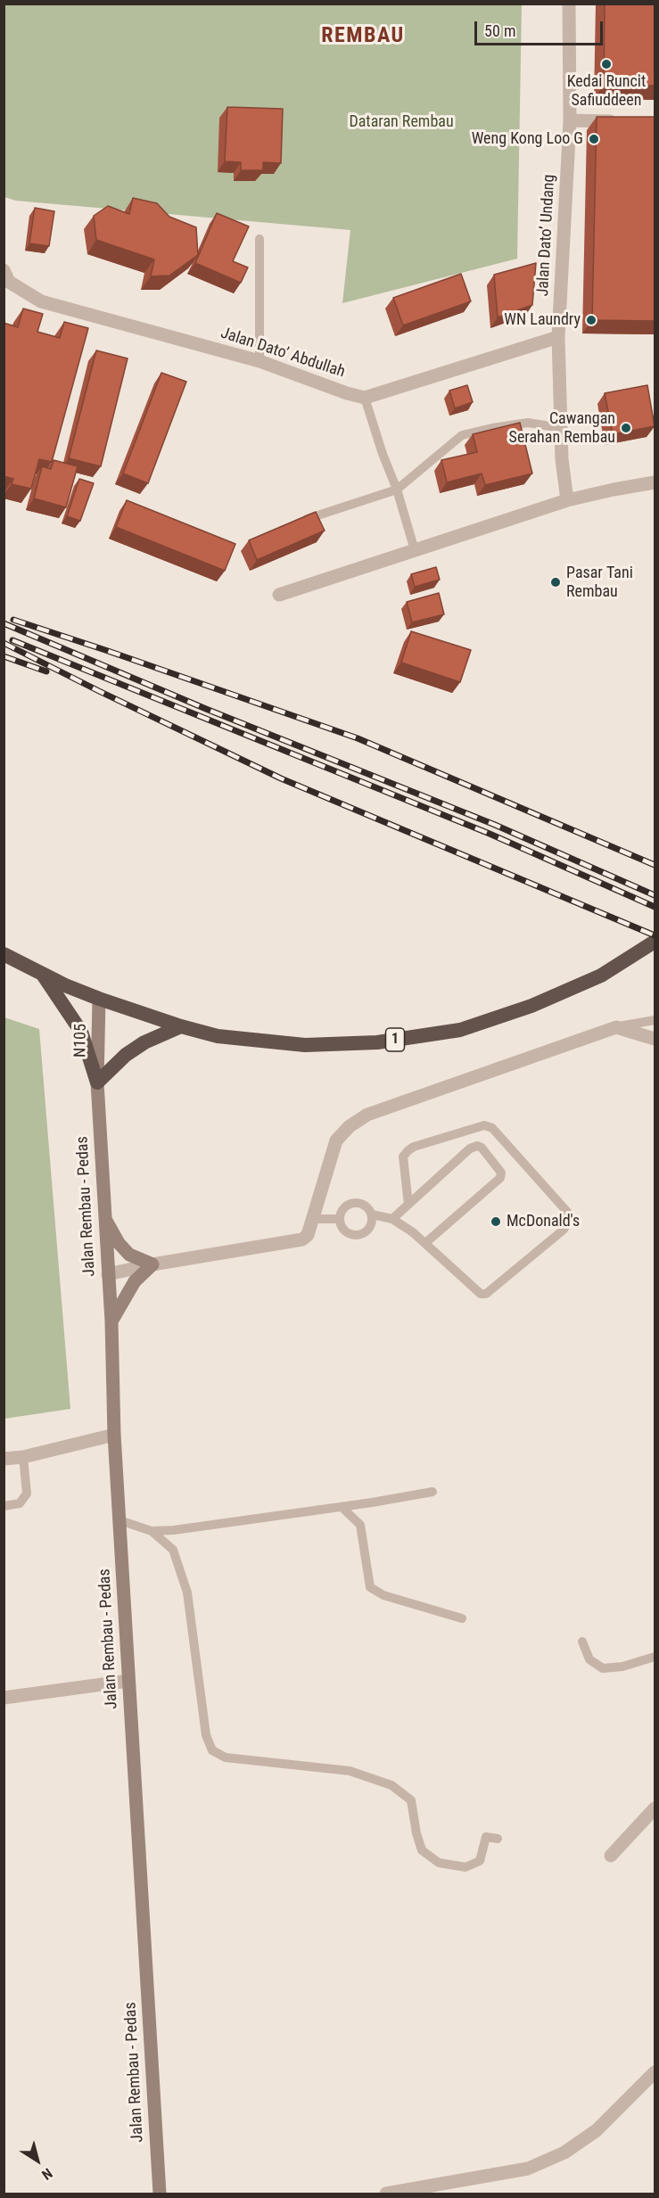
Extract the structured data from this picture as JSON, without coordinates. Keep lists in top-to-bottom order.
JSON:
{
  "streets": {
    "highway": ["1"],
    "main road": ["N105", "Jalan Rembau - Pedas"],
    "street": ["Jalan Dato’ Undang", "Jalan Dato’ Abdullah"]
  },
  "crossings": [
    ["1", "N105"],
    ["N105", "Jalan Rembau - Pedas"]
  ],
  "districts": ["REMBAU"],
  "parks": ["Dataran Rembau"],
  "places": [
    "Kedai Runcit Safiuddeen",
    "Weng Kong Loo G",
    "WN Laundry",
    "Cawangan Serahan Rembau",
    "Pasar Tani Rembau",
    "McDonald's"
  ],
  "scale_bar": "50 m",
  "north": "bottom right"
}
